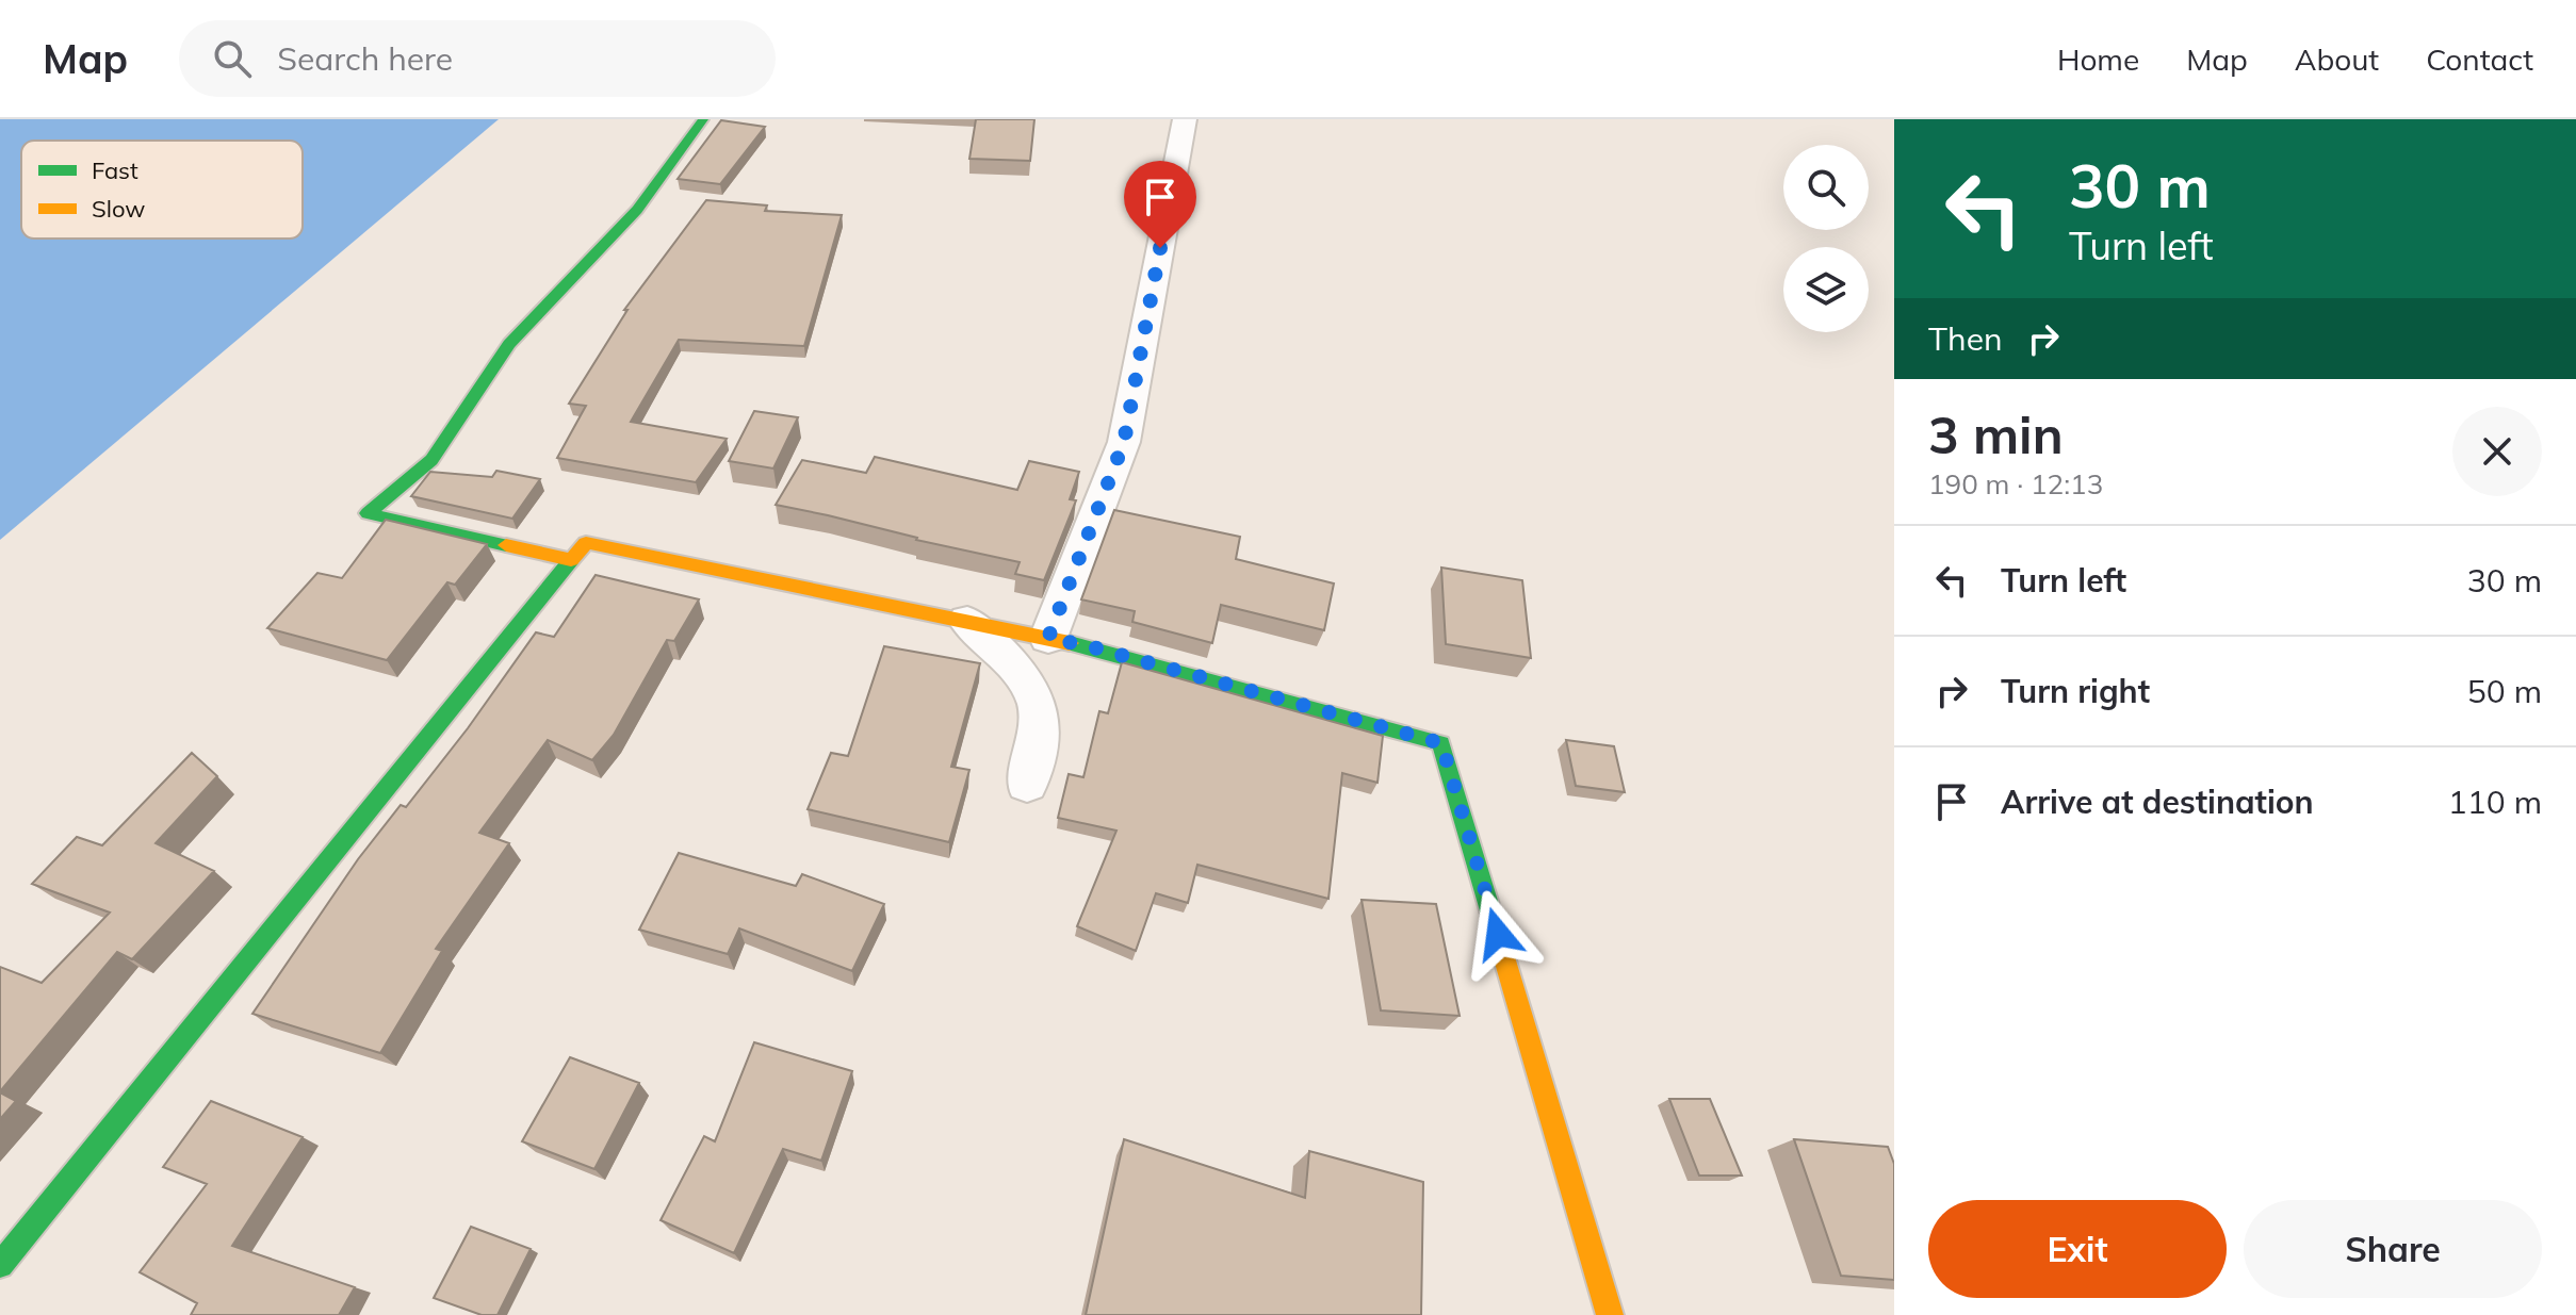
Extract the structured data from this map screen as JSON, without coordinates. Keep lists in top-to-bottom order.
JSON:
{
  "legend": ["Fast", "Slow"],
  "page": {
    "header": "Map",
    "search": "Search here",
    "nav": [
      "Home",
      "Map",
      "About",
      "Contact"
    ],
    "turn": ["30 m", "Turn left"],
    "then": "Then",
    "heading": ["3 min", "190 m · 12:13"],
    "list": [
      {
        "name": "Turn left",
        "value": "30 m"
      },
      {
        "name": "Turn right",
        "value": "50 m"
      },
      {
        "name": "Arrive at destination",
        "value": "110 m"
      }
    ],
    "buttons": ["Exit", "Share"]
  }
}
